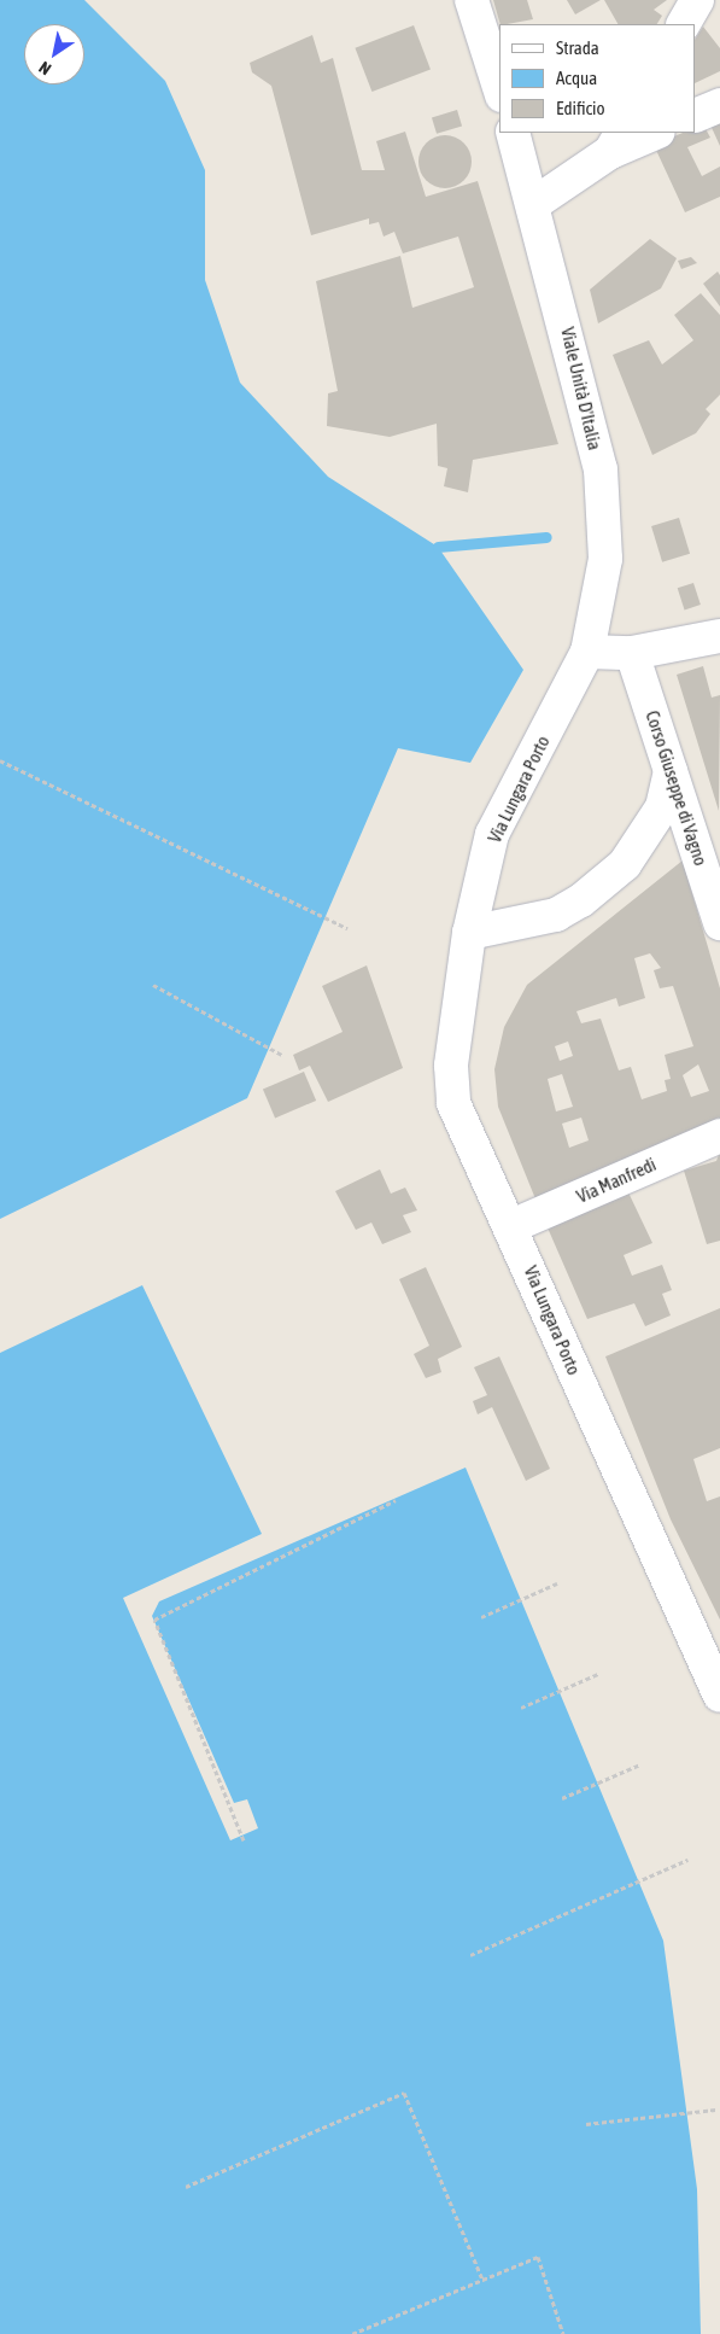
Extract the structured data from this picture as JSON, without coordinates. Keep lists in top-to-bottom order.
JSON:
{
  "streets": {
    "street": [
      "Viale Unità D'Italia",
      "Corso Giuseppe di Vagno",
      "Via Lungara Porto",
      "Via Manfredi"
    ]
  },
  "crossings": [
    ["Viale Unità D'Italia", "Via Lungara Porto"],
    ["Via Lungara Porto", "Via Manfredi"]
  ],
  "legend": ["Strada", "Acqua", "Edificio"],
  "north": "bottom left"
}
